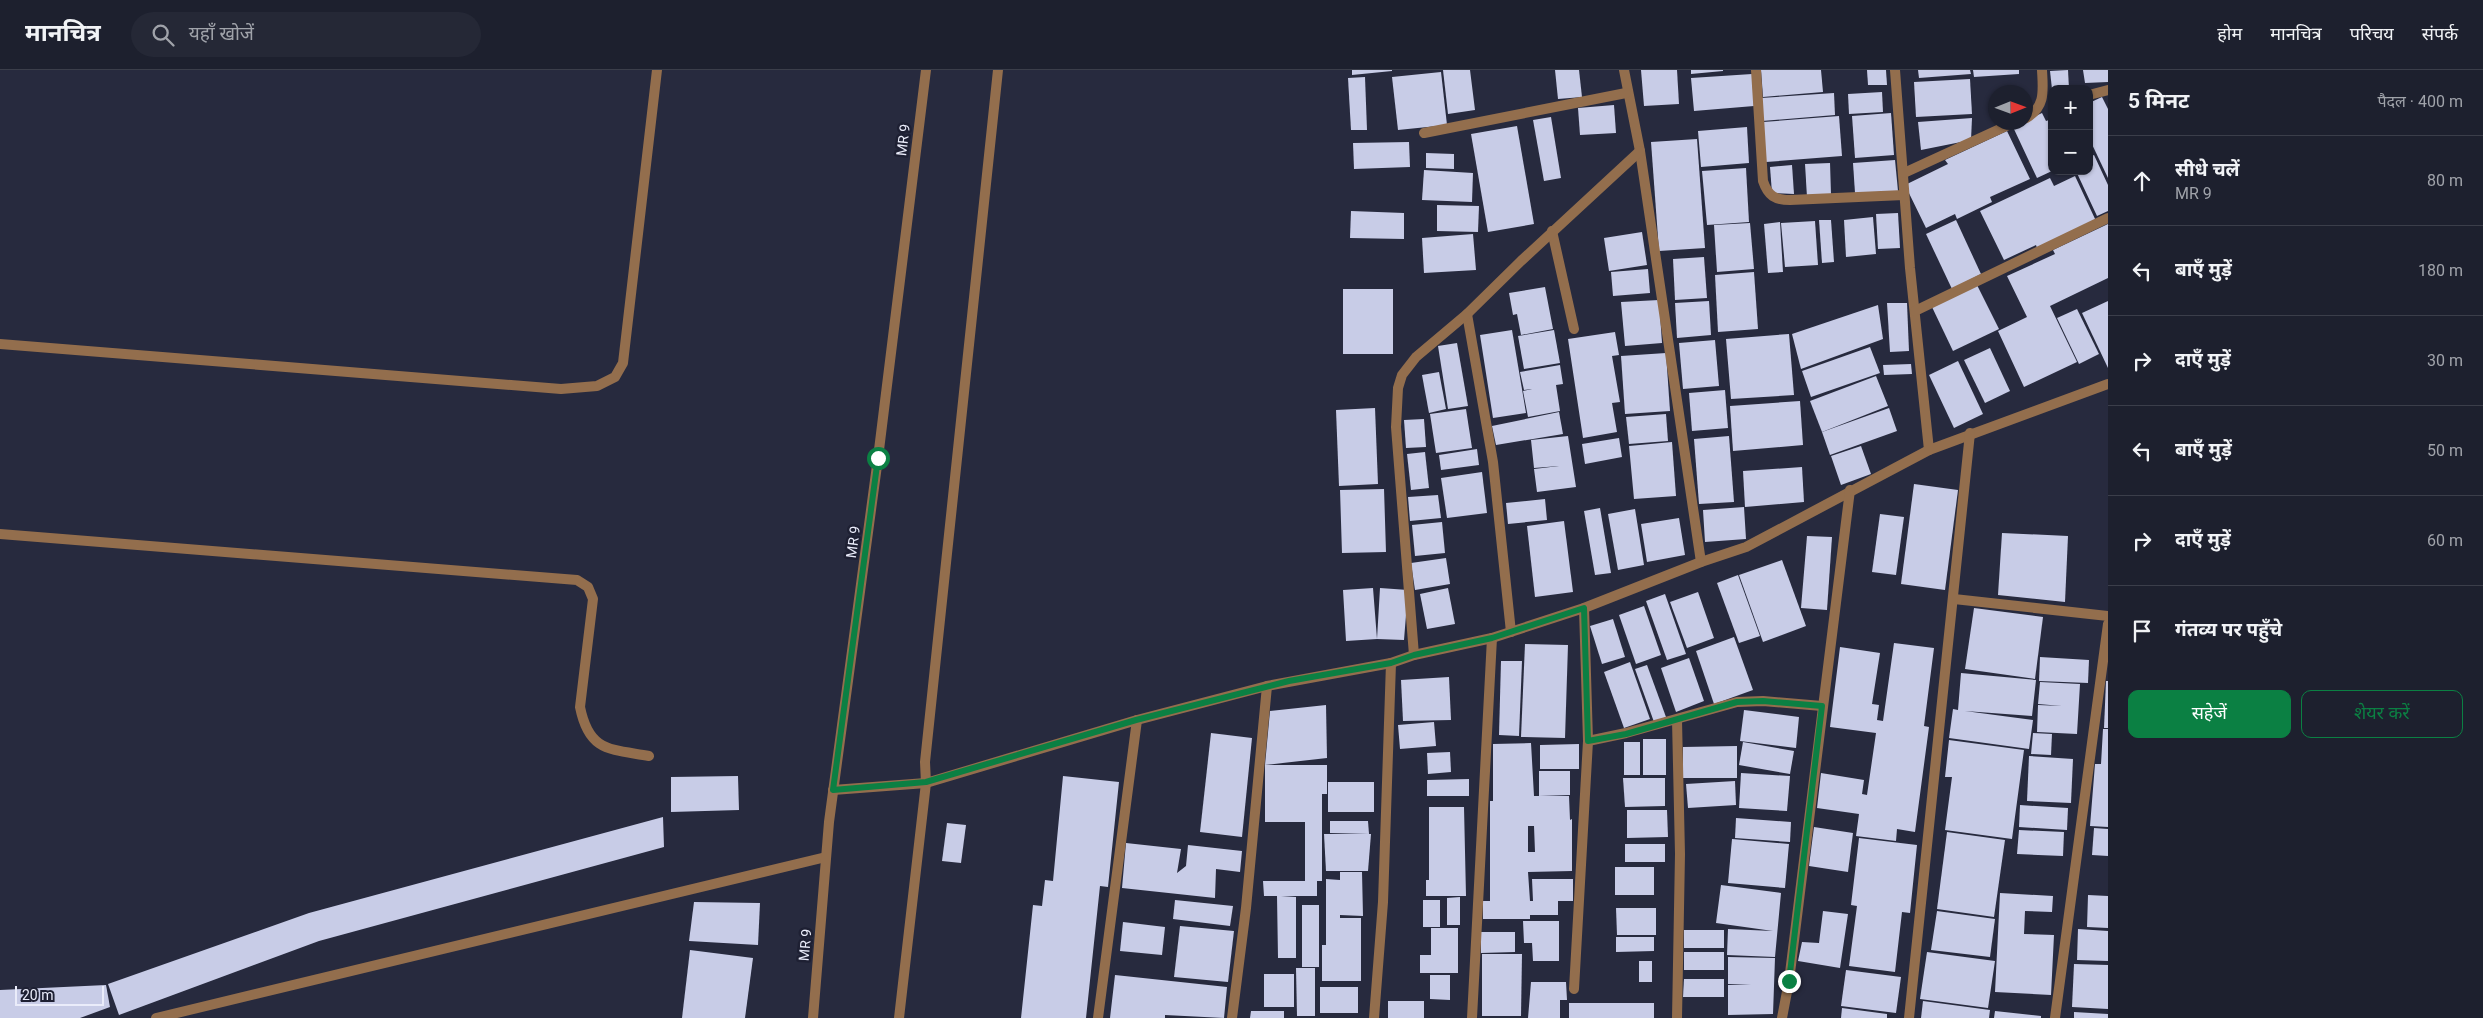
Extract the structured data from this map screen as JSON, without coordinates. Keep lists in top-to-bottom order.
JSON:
{
  "streets": {
    "street": ["MR 9"]
  },
  "scale_bar": "20 m",
  "north": "right",
  "page": {
    "header": "मानचित्र",
    "search": "यहाँ खोजें",
    "nav": [
      "होम",
      "मानचित्र",
      "परिचय",
      "संपर्क"
    ],
    "heading": ["5 मिनट", "पैदल · 400 m"],
    "map_buttons": ["+", "−"],
    "list": [
      ["सीधे चलें", "MR 9", "80 m"],
      ["बाएँ मुड़ें", "180 m"],
      ["दाएँ मुड़ें", "30 m"],
      ["बाएँ मुड़ें", "50 m"],
      ["दाएँ मुड़ें", "60 m"],
      "गंतव्य पर पहुँचे"
    ],
    "buttons": ["सहेजें", "शेयर करें"],
    "scale": "20 m"
  }
}
